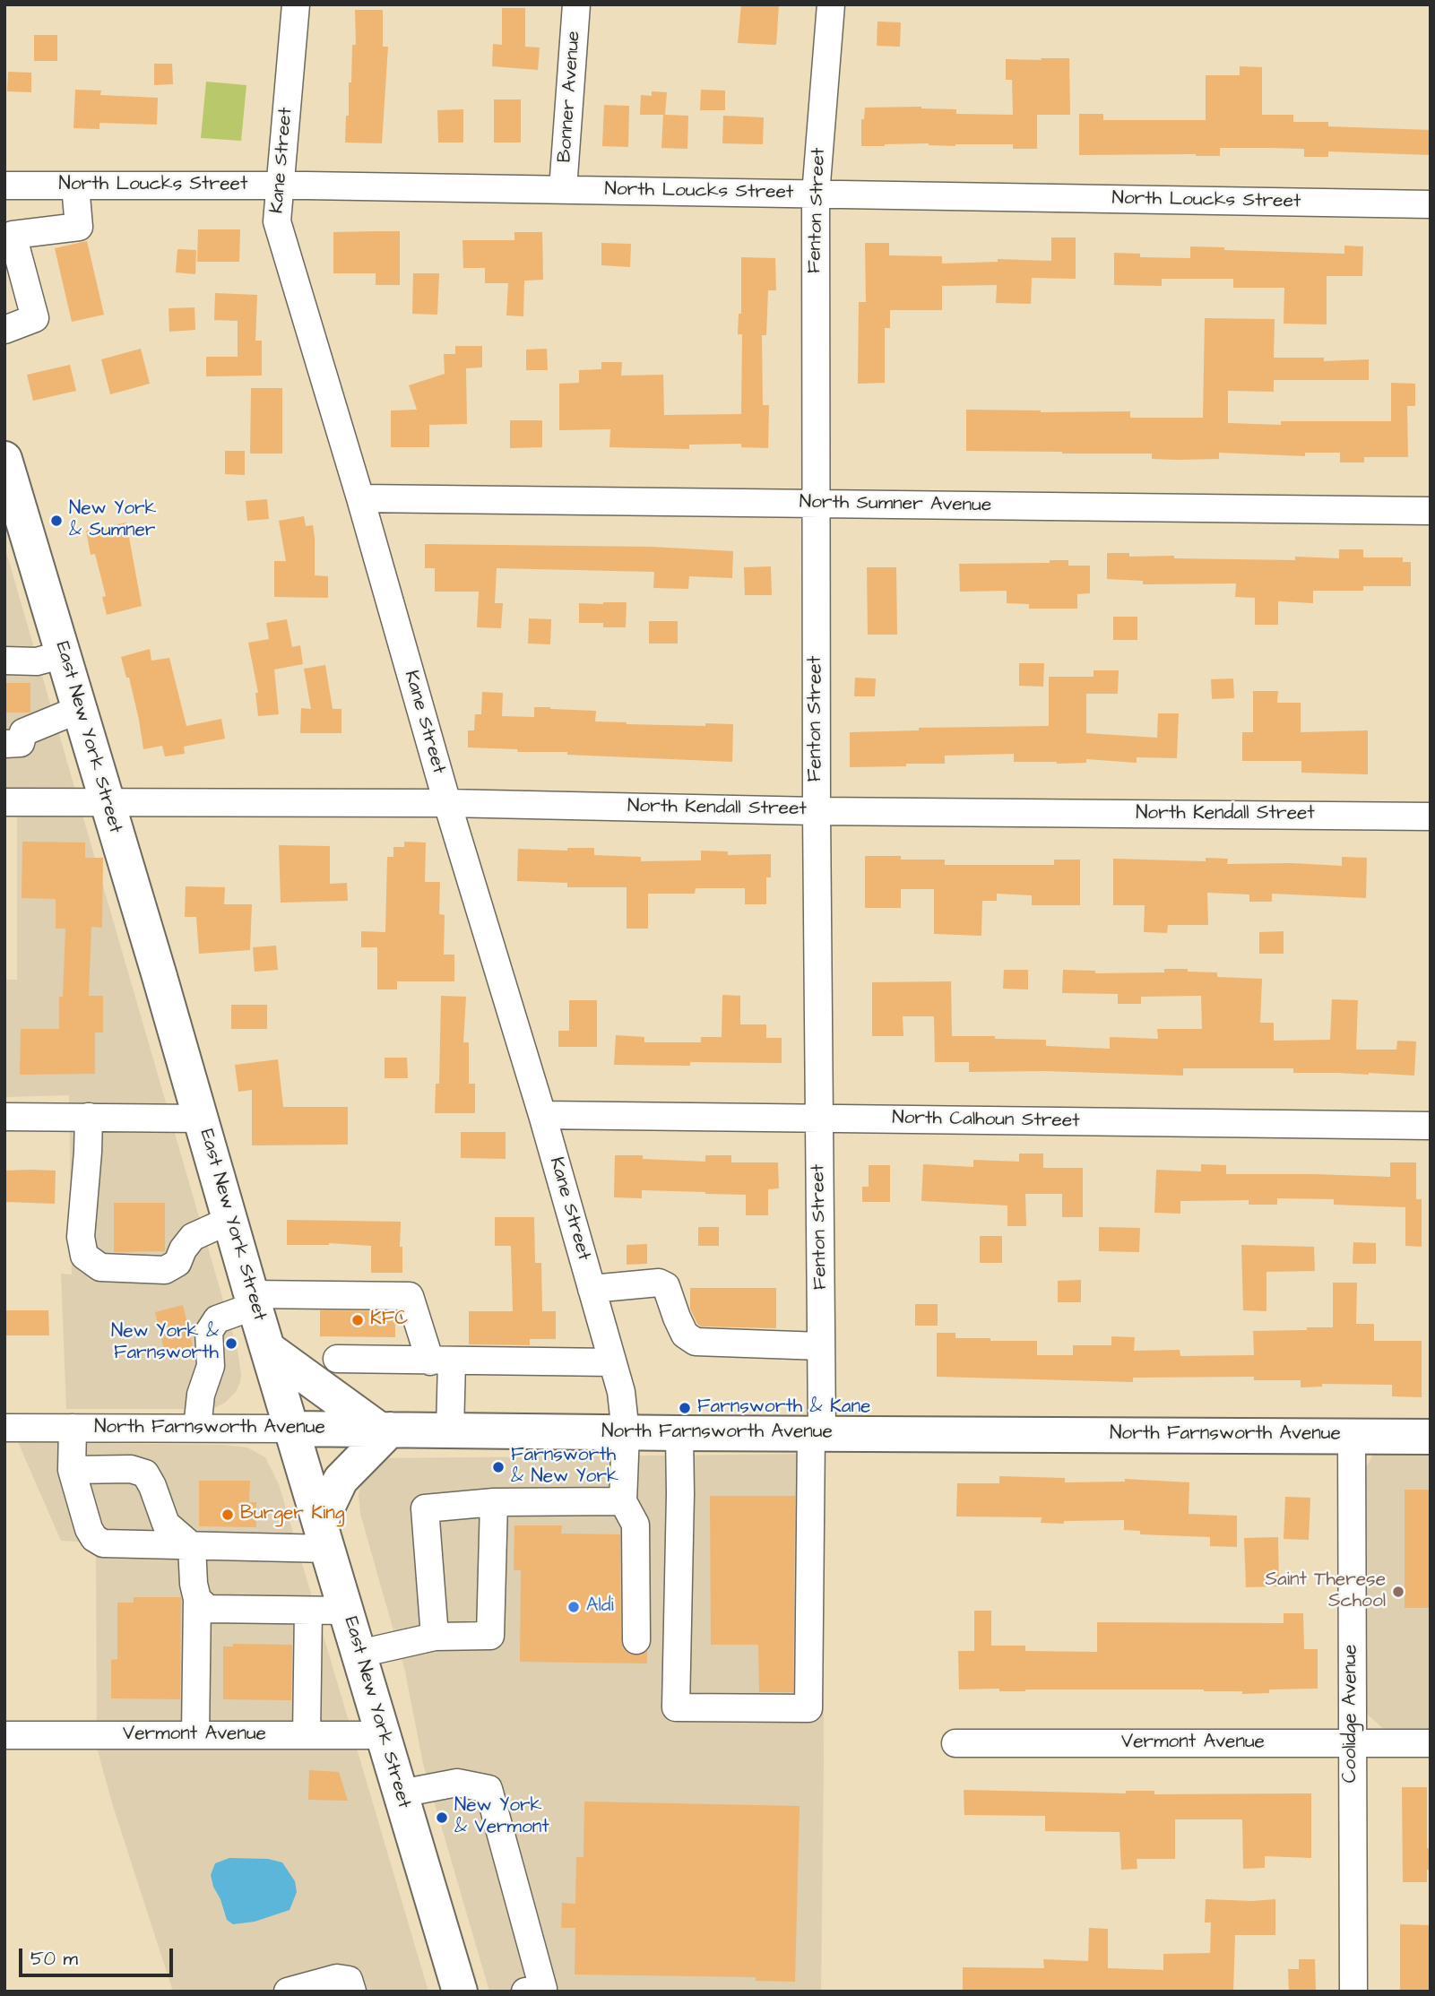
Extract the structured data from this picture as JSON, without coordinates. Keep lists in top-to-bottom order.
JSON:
{
  "streets": {
    "main road": ["East New York Street", "North Farnsworth Avenue"],
    "street": [
      "Bonner Avenue",
      "Kane Street",
      "North Loucks Street",
      "Fenton Street",
      "North Sumner Avenue",
      "North Kendall Street",
      "North Calhoun Street",
      "Coolidge Avenue",
      "Vermont Avenue"
    ]
  },
  "crossings": [
    ["Bonner Avenue", "North Loucks Street"],
    ["Kane Street", "North Loucks Street"],
    ["Kane Street", "North Sumner Avenue"],
    ["Kane Street", "North Kendall Street"],
    ["Kane Street", "North Calhoun Street"],
    ["Kane Street", "North Farnsworth Avenue"],
    ["North Loucks Street", "Fenton Street"],
    ["Fenton Street", "North Sumner Avenue"],
    ["Fenton Street", "North Kendall Street"],
    ["Fenton Street", "North Calhoun Street"],
    ["Fenton Street", "North Farnsworth Avenue"],
    ["East New York Street", "North Kendall Street"],
    ["East New York Street", "North Farnsworth Avenue"],
    ["East New York Street", "Vermont Avenue"],
    ["North Farnsworth Avenue", "Coolidge Avenue"],
    ["Coolidge Avenue", "Vermont Avenue"]
  ],
  "places": [
    "New York & Sumner",
    "KFC",
    "New York & Farnsworth",
    "Farnsworth & Kane",
    "Farnsworth & New York",
    "Burger King",
    "Saint Therese School",
    "Aldi",
    "New York & Vermont"
  ],
  "scale_bar": "50 m"
}
